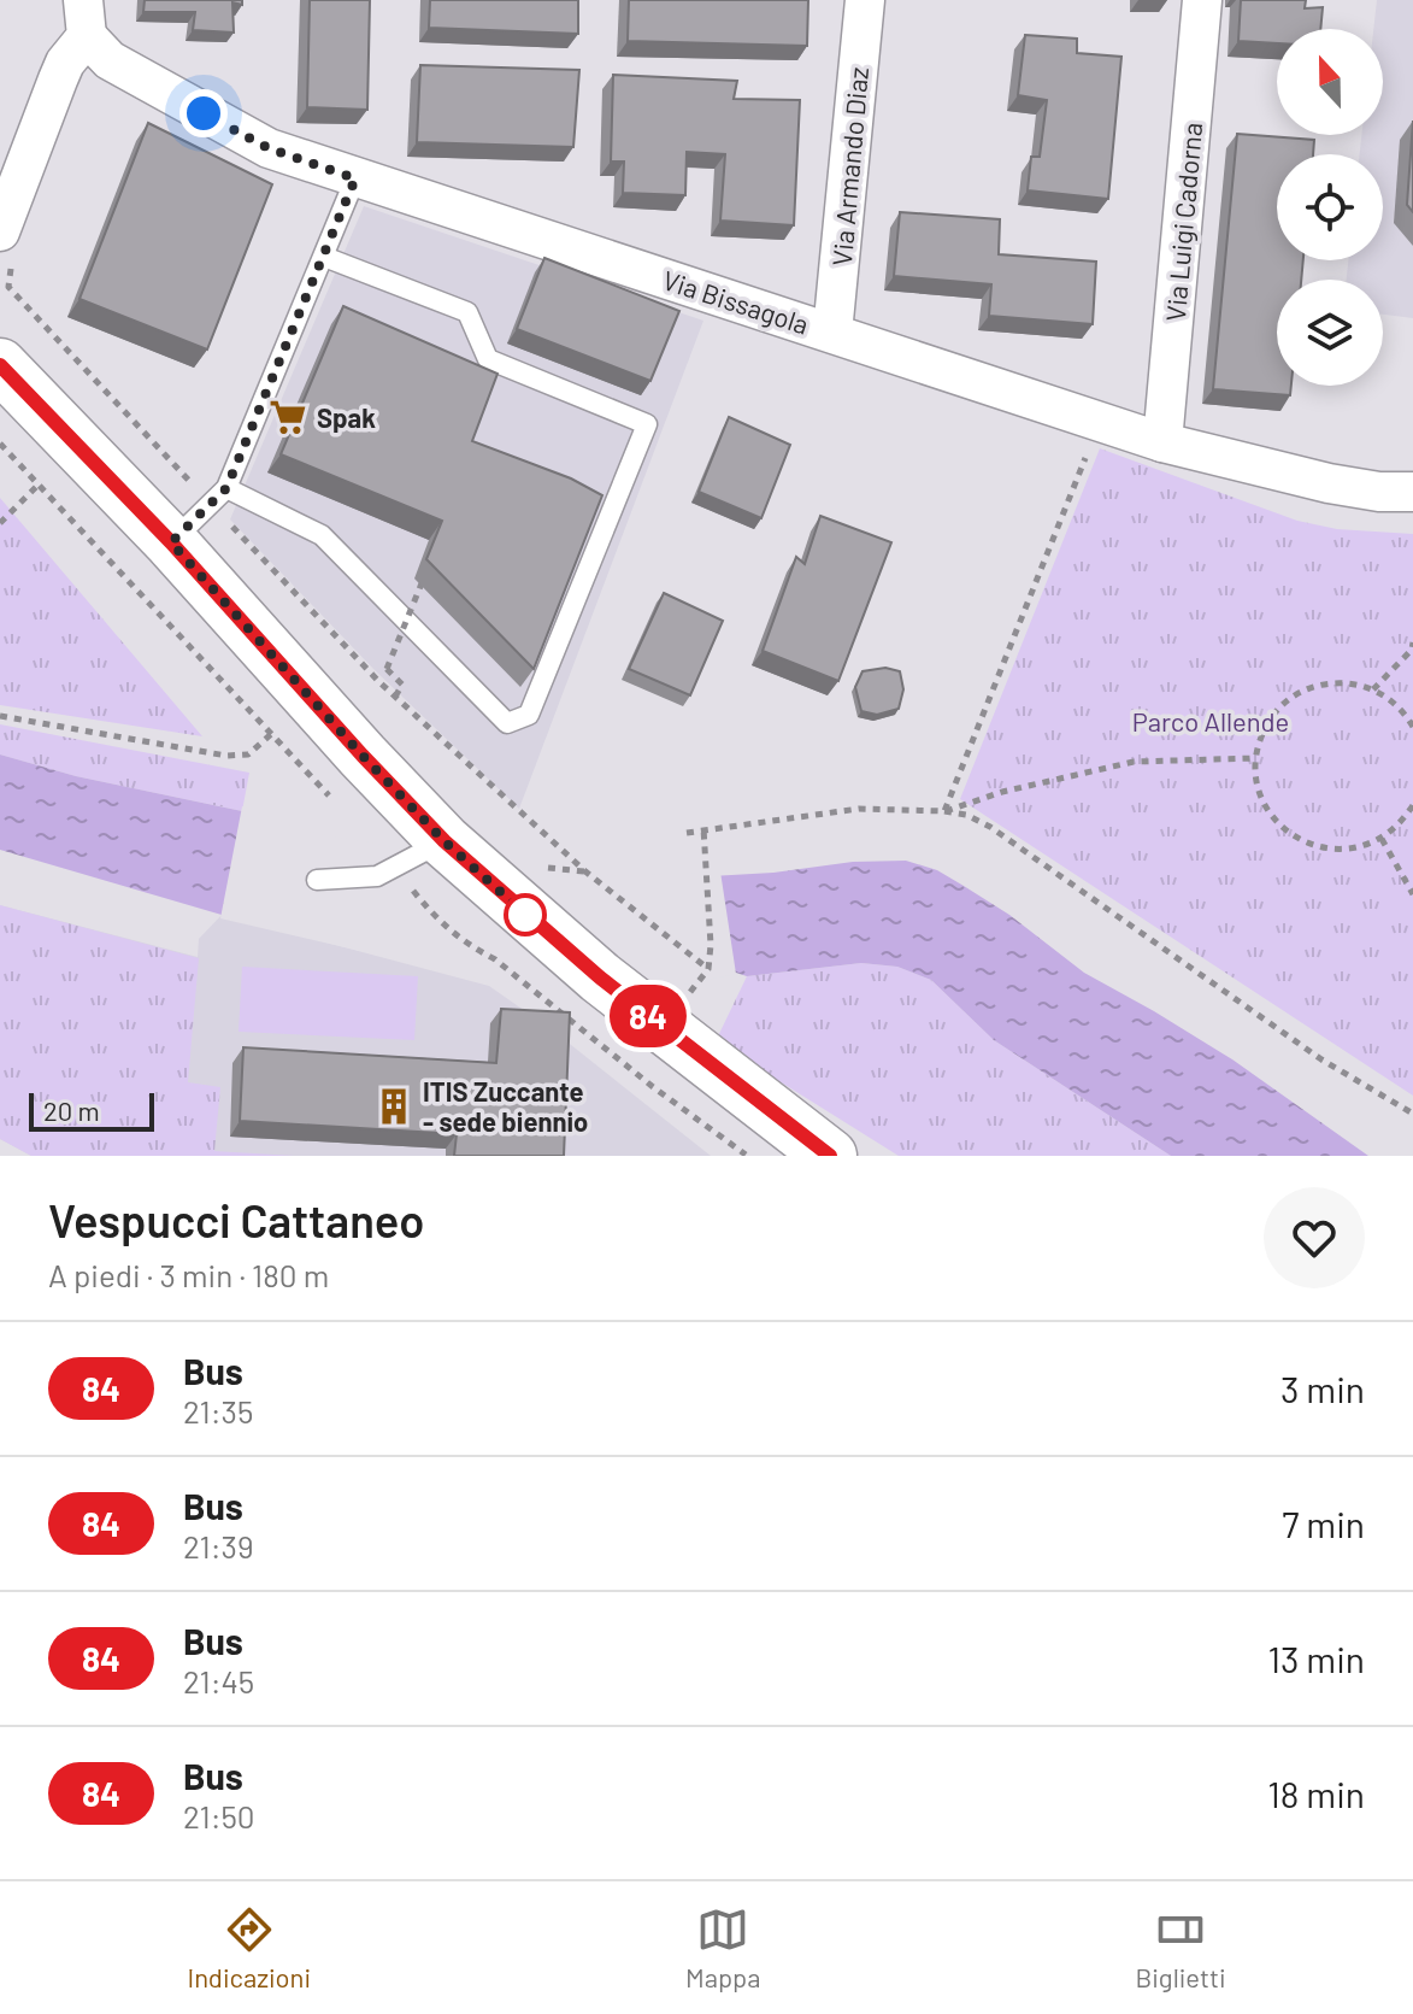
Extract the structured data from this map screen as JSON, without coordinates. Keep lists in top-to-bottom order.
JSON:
{
  "streets": {
    "street": ["Via Armando Diaz", "Via Luigi Cadorna", "Via Bissagola"]
  },
  "crossings": [
    ["Via Armando Diaz", "Via Bissagola"],
    ["Via Luigi Cadorna", "Via Bissagola"]
  ],
  "parks": ["Parco Allende"],
  "places": {
    "supermarket": ["Spak"],
    "building": ["ITIS Zuccante - sede biennio"]
  },
  "lines": ["bus line 84"],
  "scale_bar": "20 m",
  "north": "top",
  "page": {
    "on_map": "84",
    "scale": "20 m",
    "heading": ["Vespucci Cattaneo", "A piedi · 3 min · 180 m"],
    "list": [
      {
        "mark": "84",
        "name": "Bus",
        "note": "21:35",
        "value": "3 min"
      },
      {
        "mark": "84",
        "name": "Bus",
        "note": "21:39",
        "value": "7 min"
      },
      {
        "mark": "84",
        "name": "Bus",
        "note": "21:45",
        "value": "13 min"
      },
      {
        "mark": "84",
        "name": "Bus",
        "note": "21:50",
        "value": "18 min"
      }
    ],
    "tabs": ["Indicazioni", "Mappa", "Biglietti"]
  }
}
